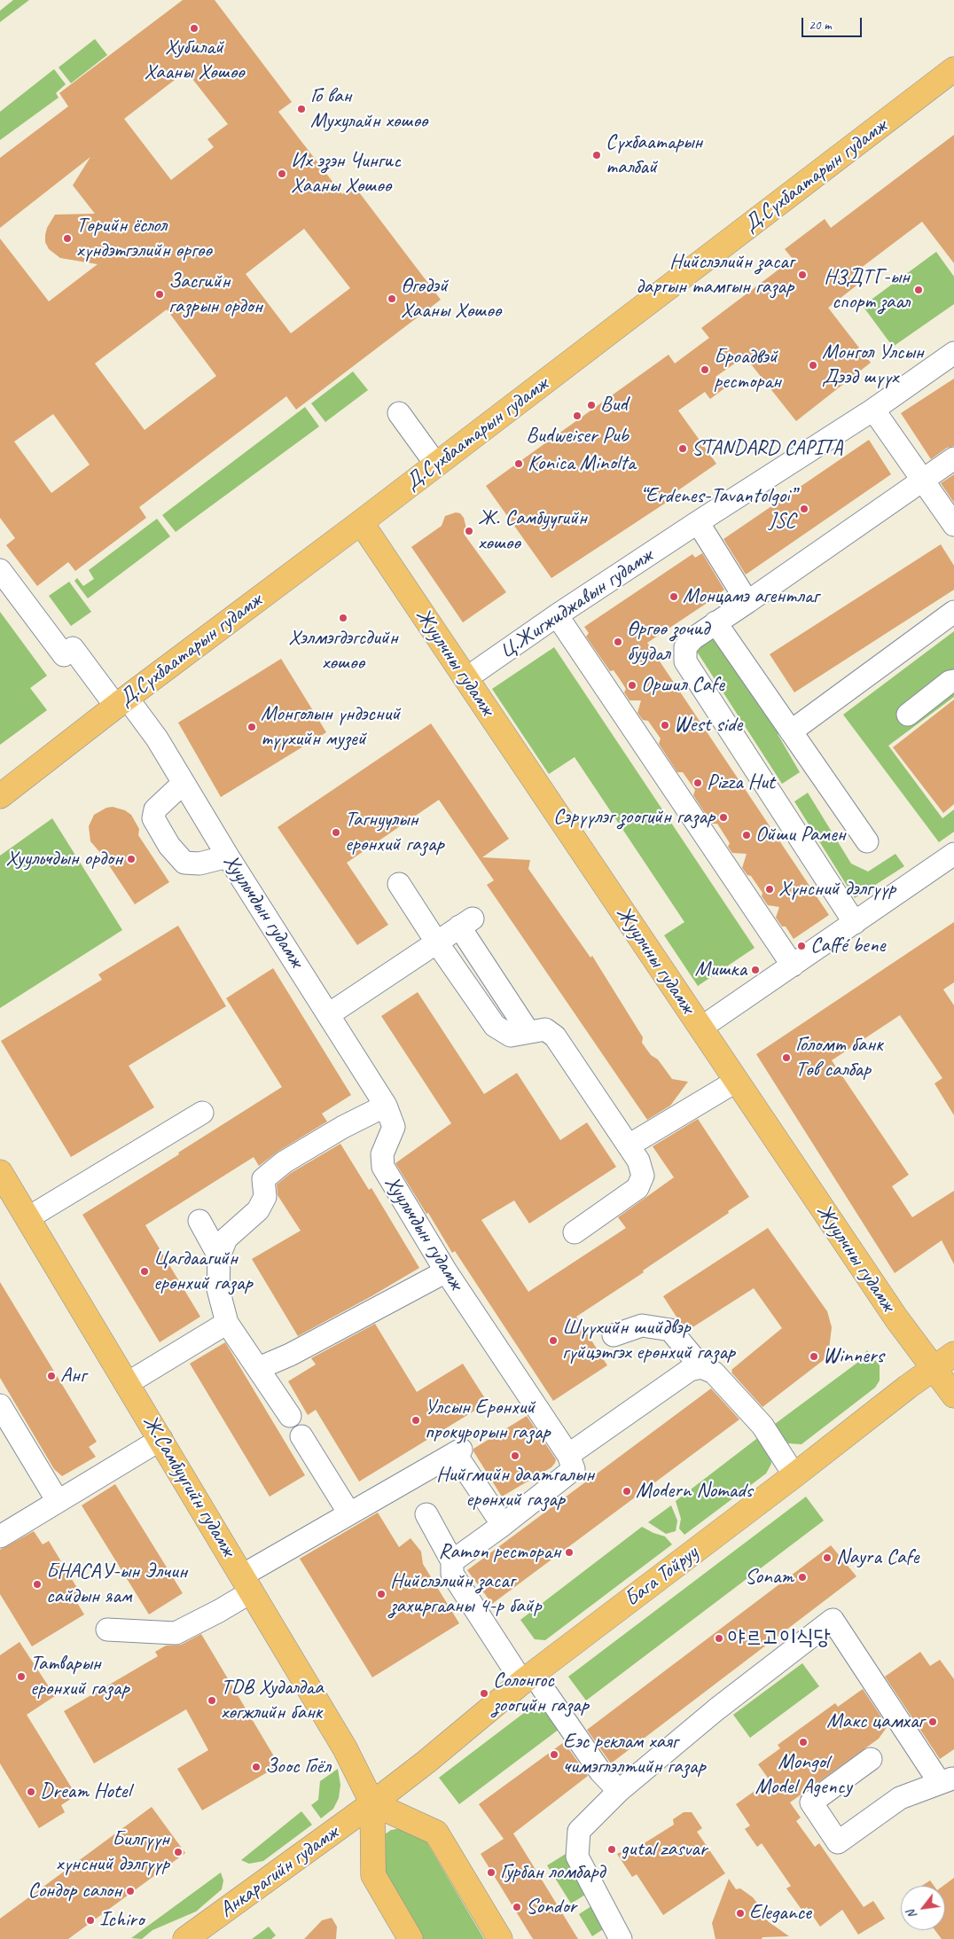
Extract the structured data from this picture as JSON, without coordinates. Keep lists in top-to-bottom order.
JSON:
{
  "streets": {
    "main road": [
      "Д.Сүхбаатарын гудамж",
      "Жуулчны гудамж",
      "Ж.Самбуугийн гудамж",
      "Бага Тойруу",
      "Анкарагийн гудамж"
    ],
    "street": ["Ц.Жигжиджавын гудамж", "Хуульчдын гудамж"]
  },
  "crossings": [
    ["Д.Сүхбаатарын гудамж", "Жуулчны гудамж"],
    ["Д.Сүхбаатарын гудамж", "Хуульчдын гудамж"],
    ["Ц.Жигжиджавын гудамж", "Жуулчны гудамж"],
    ["Жуулчны гудамж", "Бага Тойруу"],
    ["Ж.Самбуугийн гудамж", "Бага Тойруу"],
    ["Ж.Самбуугийн гудамж", "Анкарагийн гудамж"],
    ["Бага Тойруу", "Анкарагийн гудамж"]
  ],
  "places": [
    "Хубилай Хааны Хөшөө",
    "Го ван Мухулайн хөшөө",
    "Сүхбаатарын талбай",
    "Их эзэн Чингис Хааны Хөшөө",
    "Төрийн ёслол хүндэтгэлийн өргөө",
    "Нийслэлийн засаг даргын тамгын газар",
    "НЗДТГ-ын спорт заал",
    "Засгийн газрын ордон",
    "Өгөдэй Хааны Хөшөө",
    "Монгол Улсын Дээд шүүх",
    "Броадвэй ресторан",
    "Bud",
    "Budweiser Pub",
    "STANDARD CAPITA",
    "Konica Minolta",
    "“Erdenes-Tavantolgoi” JSC",
    "Ж. Самбуугийн хөшөө",
    "Монцамэ агентлаг",
    "Хэлмэгдэгсдийн хөшөө",
    "Өргөө зочид буудал",
    "Оршил Cafe",
    "West side",
    "Монголын үндэсний түүхийн музей",
    "Pizza Hut",
    "Сэрүүлэг зоогийн газар",
    "Тагнуулын ерөнхий газар",
    "Ойши Рамен",
    "Хуульчдын ордон",
    "Хүнсний дэлгүүр",
    "Caffé bene",
    "Мишка",
    "Голомт банк Төв салбар",
    "Цагдаагийн ерөнхий газар",
    "Шүүхийн шийдвэр гүйцэтгэх ерөнхий газар",
    "Winners",
    "Анг",
    "Улсын Ерөнхий прокурорын газар",
    "Нийгмийн даатгалын ерөнхий газар",
    "Modern Nomads",
    "Ramon ресторан",
    "Nayra Cafe",
    "Sonam",
    "БНАСАУ-ын Элчин сайдын яам",
    "Нийслэлийн засаг захиргааны 4-р байр",
    "야르고이식당",
    "Татварын ерөнхий газар",
    "Солонгос зоогийн газар",
    "TDB Худалдаа хөгжлийн банк",
    "Макс цамхаг",
    "Mongol Model Agency",
    "Еэс реклам хаяг чимэглэлтийн газар",
    "Зоос Гоёл",
    "Dream Hotel",
    "gutal zasvar",
    "Билгүүн хүнсний дэлгүүр",
    "Гурбан ломбард",
    "Сондор салон",
    "Sondor",
    "Elegance",
    "Ichiro"
  ],
  "scale_bar": "20 m",
  "north": "bottom left"
}
